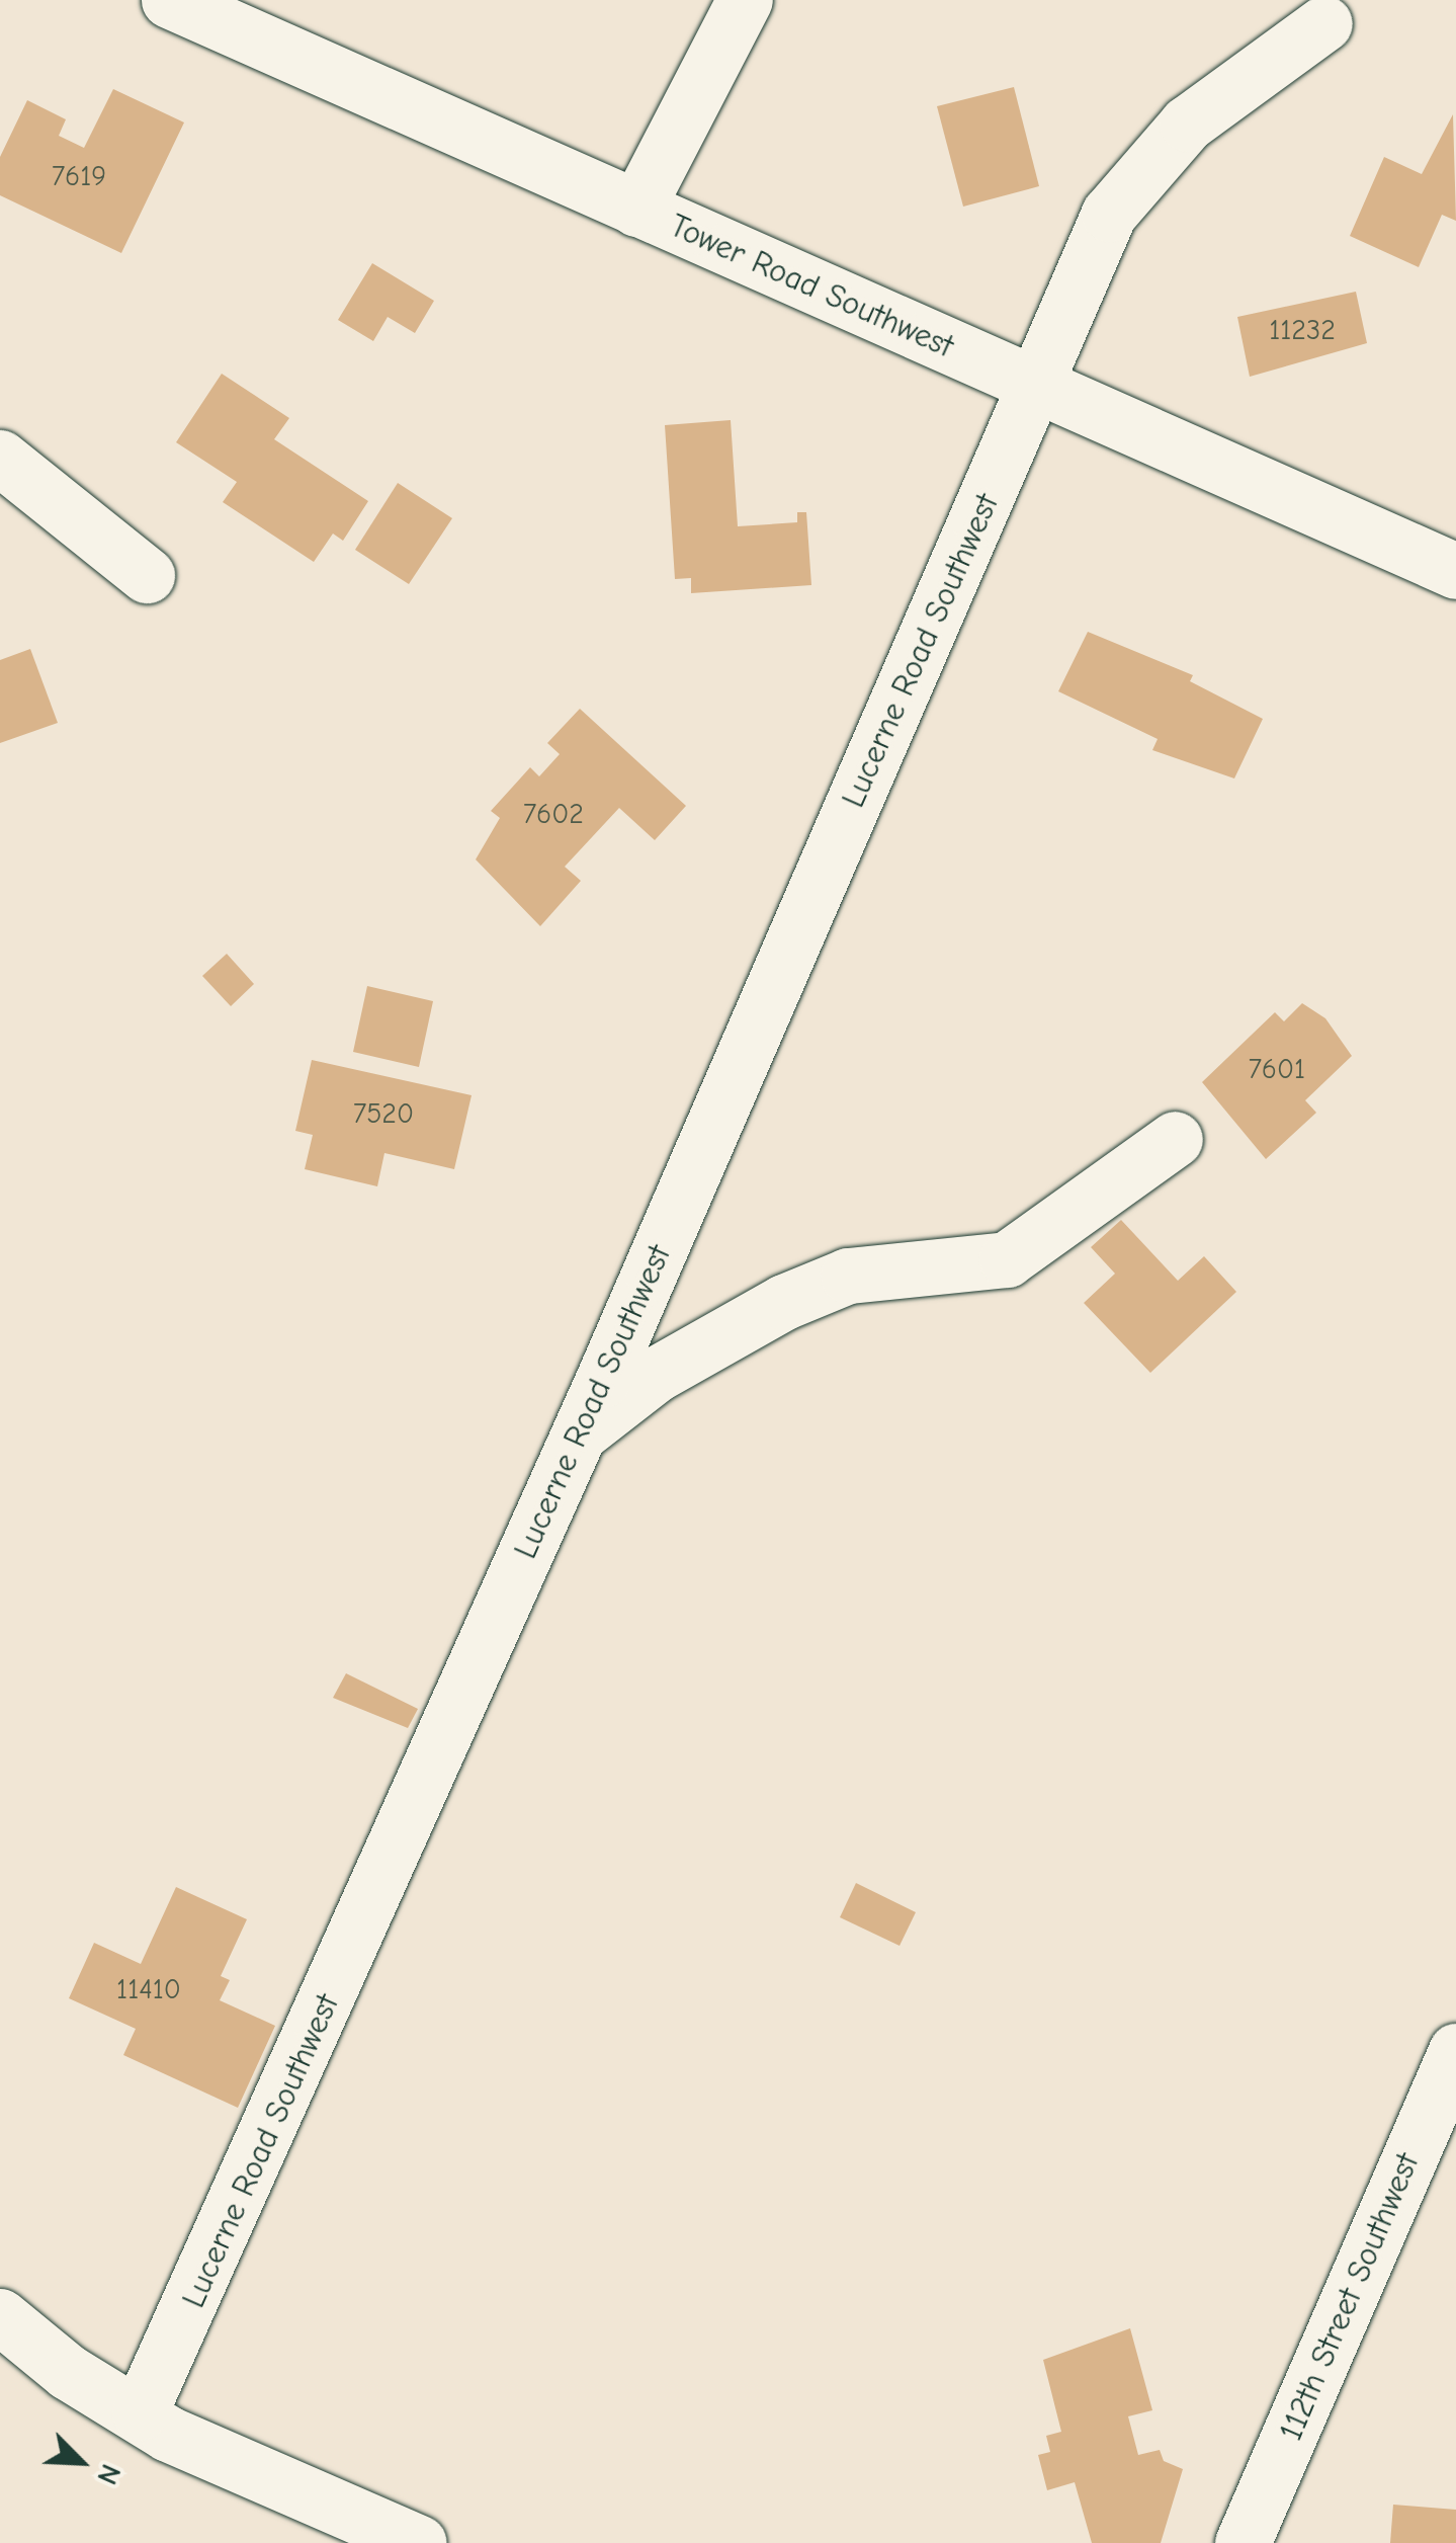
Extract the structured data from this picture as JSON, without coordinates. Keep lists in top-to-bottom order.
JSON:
{
  "streets": {
    "street": ["Tower Road Southwest", "Lucerne Road Southwest", "112th Street Southwest"]
  },
  "crossings": [
    ["Tower Road Southwest", "Lucerne Road Southwest"]
  ],
  "house_numbers": [
    "7619",
    "11232",
    "7602",
    "7601",
    "7520",
    "11410"
  ],
  "north": "bottom right"
}
